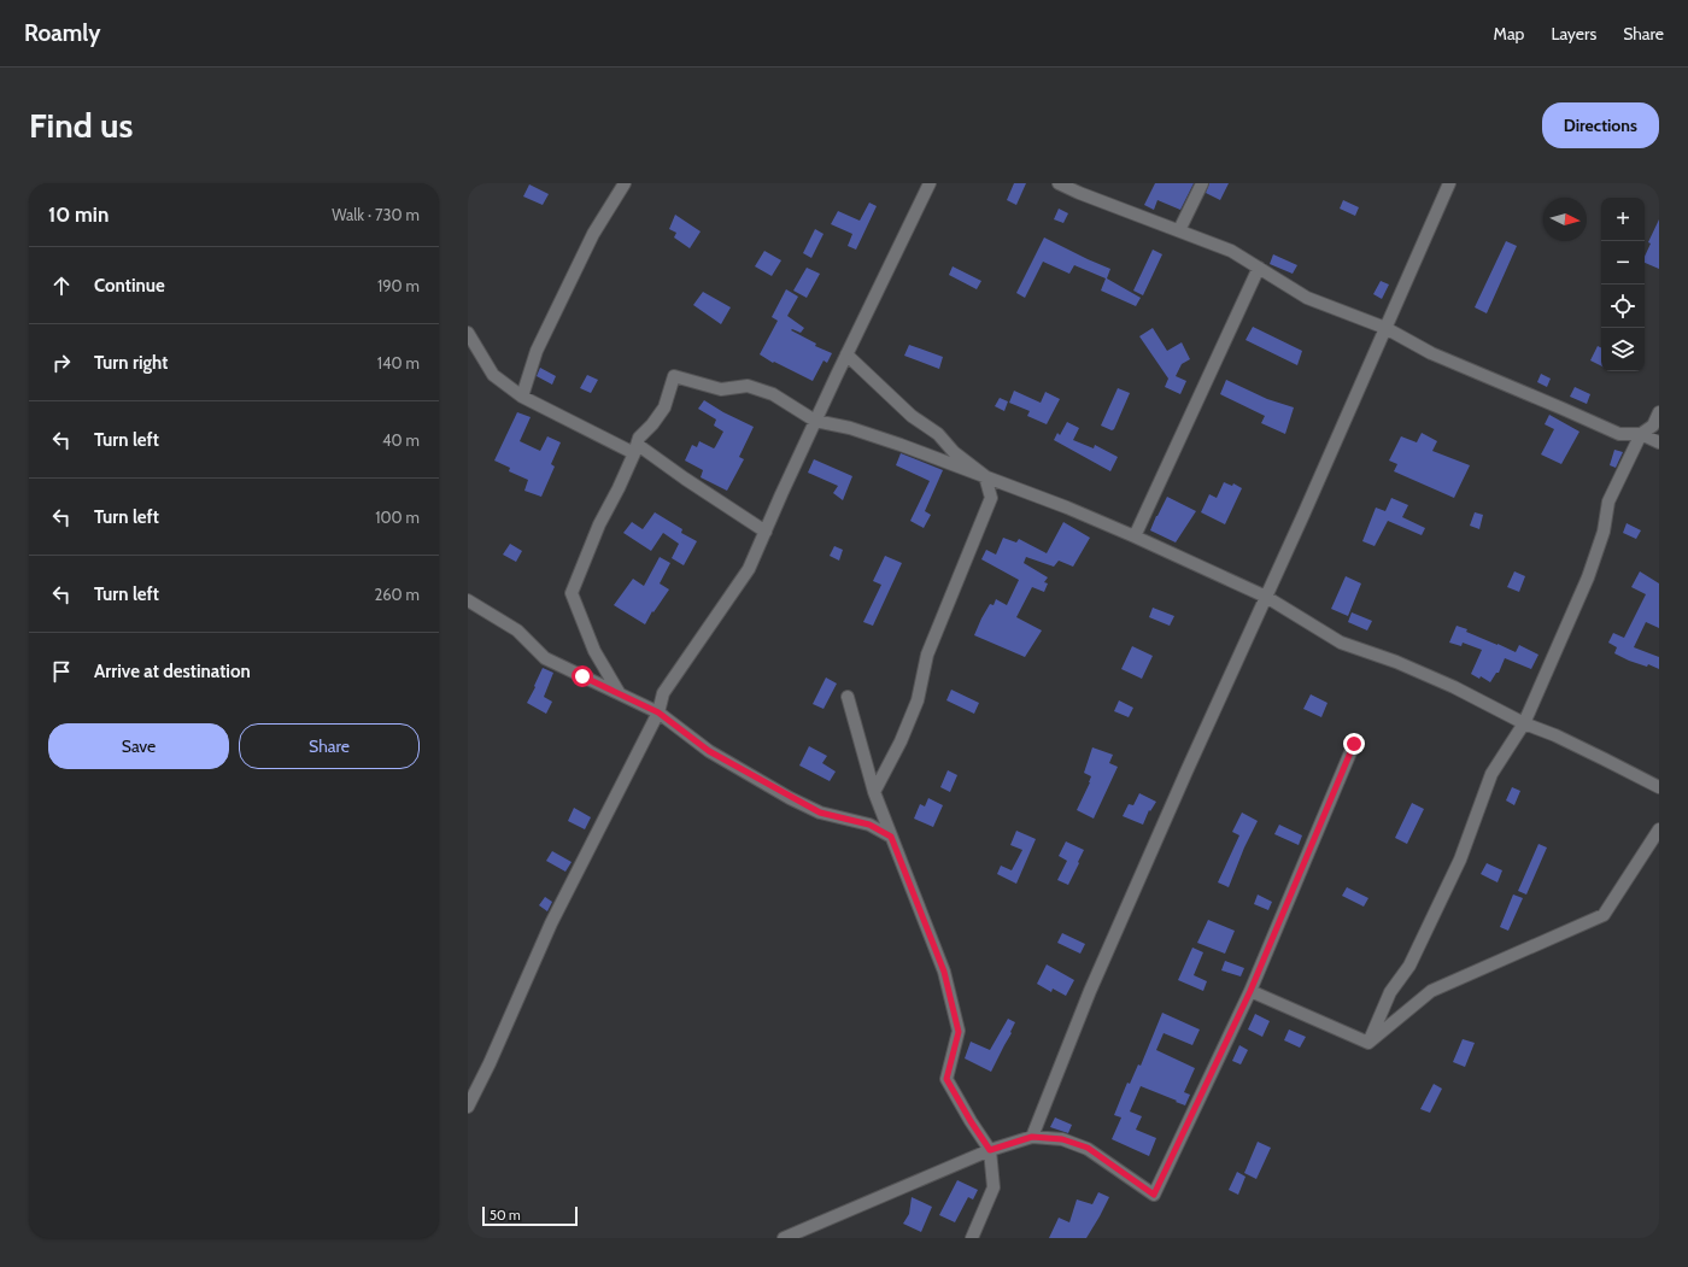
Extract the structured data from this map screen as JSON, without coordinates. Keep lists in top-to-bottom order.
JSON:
{
  "scale_bar": "50 m",
  "north": "right",
  "page": {
    "header": "Roamly",
    "nav": ["Map", "Layers", "Share"],
    "buttons": [
      "Directions",
      ["Save", "Share"]
    ],
    "title": "Find us",
    "heading": ["10 min", "Walk · 730 m"],
    "map_buttons": ["+", "−"],
    "list": [
      ["Continue", "190 m"],
      ["Turn right", "140 m"],
      ["Turn left", "40 m"],
      ["Turn left", "100 m"],
      ["Turn left", "260 m"],
      "Arrive at destination"
    ],
    "scale": "50 m"
  }
}
